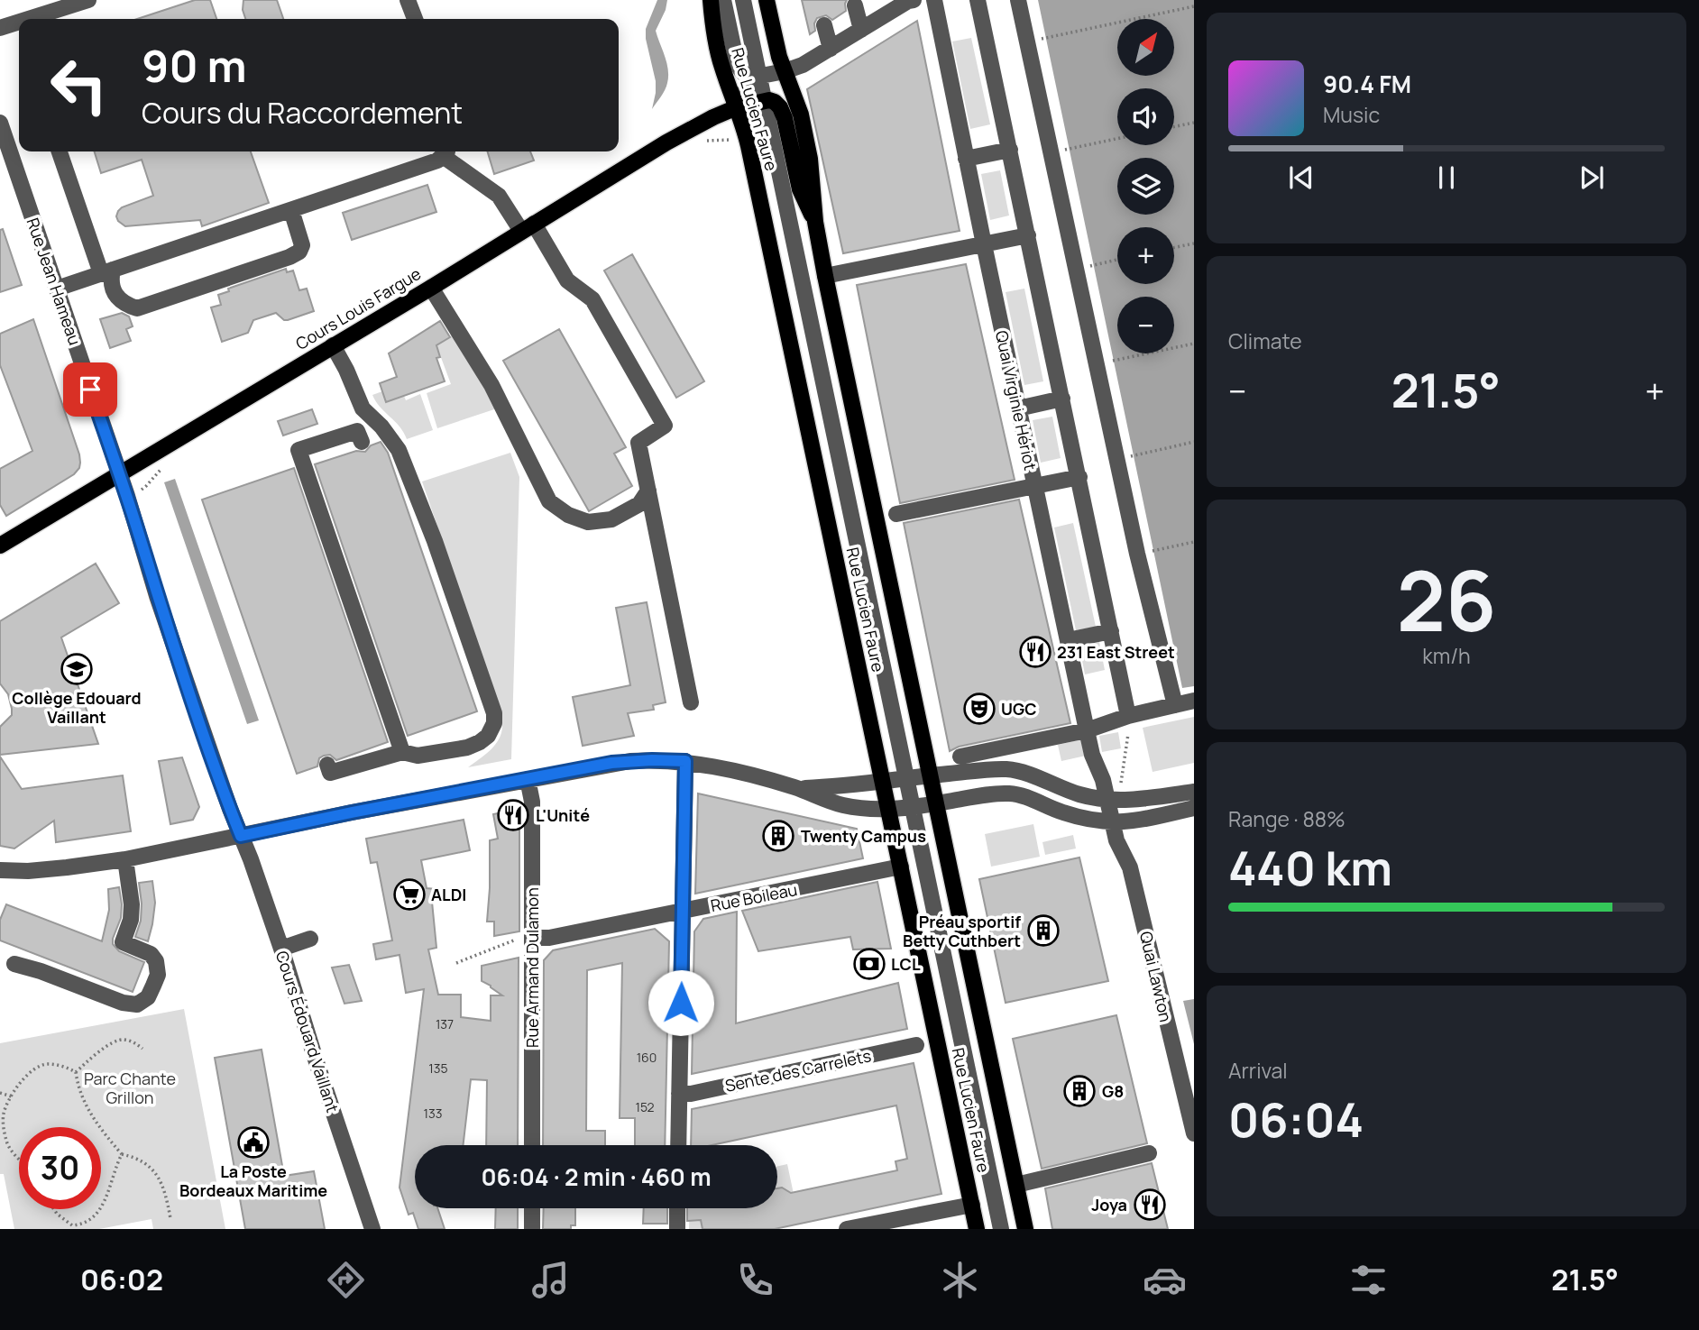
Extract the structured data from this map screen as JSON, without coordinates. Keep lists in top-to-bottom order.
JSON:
{
  "streets": {
    "main road": ["Rue Lucien Faure", "Cours Louis Fargue"],
    "street": [
      "Rue Jean Hameau",
      "Quai Virginie Hériot",
      "Rue Boileau",
      "Rue Armand Dulamon",
      "Quai Lawton",
      "Cours Édouard Vaillant",
      "Sente des Carrelets"
    ]
  },
  "crossings": [
    ["Rue Lucien Faure", "Cours Louis Fargue"],
    ["Rue Lucien Faure", "Rue Boileau"],
    ["Rue Jean Hameau", "Cours Louis Fargue"],
    ["Rue Jean Hameau", "Cours Édouard Vaillant"],
    ["Quai Virginie Hériot", "Quai Lawton"],
    ["Rue Boileau", "Rue Armand Dulamon"]
  ],
  "parks": ["Parc Chante Grillon"],
  "places": {
    "restaurant": ["231 East Street", "L'Unité", "Joya"],
    "school or university": ["Collège Edouard Vaillant"],
    "theatre": ["UGC"],
    "building": ["Twenty Campus", "Préau sportif Betty Cuthbert", "G8"],
    "supermarket": ["ALDI"],
    "bank": ["LCL"],
    "public building": ["La Poste Bordeaux Maritime"]
  },
  "house_numbers": [
    "137",
    "160",
    "135",
    "152",
    "133"
  ],
  "north": "top right",
  "page": {
    "map_buttons": ["+", "−"],
    "turn": ["90 m", "Cours du Raccordement"],
    "song": ["90.4 FM", "Music"],
    "tile": [
      "Climate",
      ["26", "km/h"],
      ["Range · 88%", "440 km"],
      ["Arrival", "06:04"]
    ],
    "heat": ["−", "21.5°", "+"],
    "limit": "30",
    "trip": "06:04 · 2 min · 460 m",
    "tabs": ["06:02", "21.5°"]
  }
}
